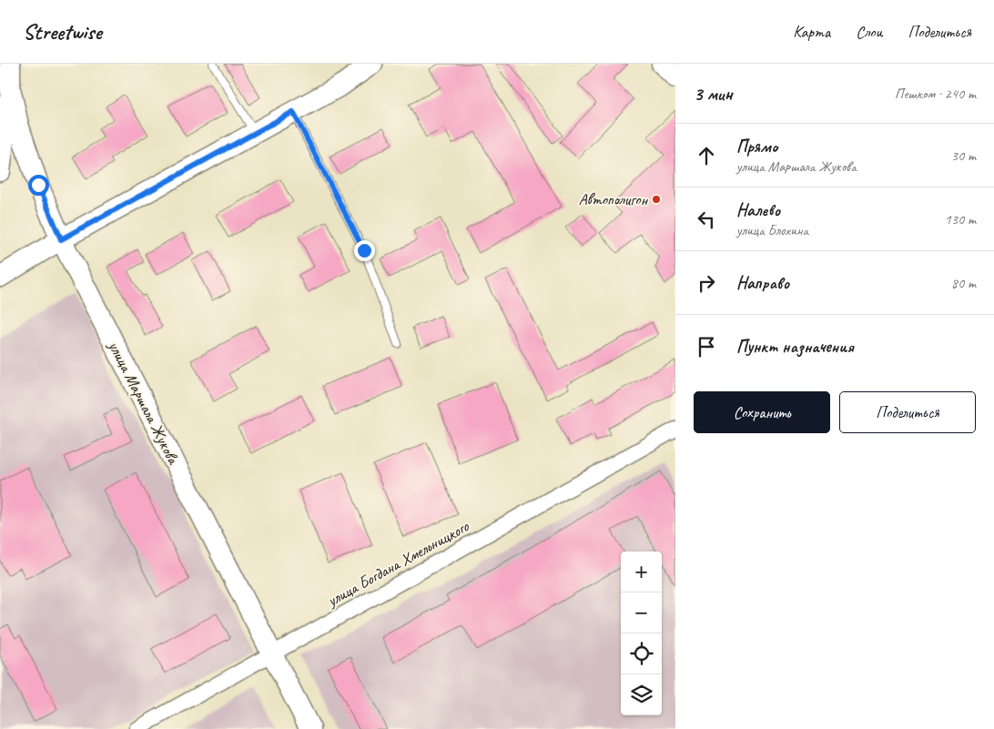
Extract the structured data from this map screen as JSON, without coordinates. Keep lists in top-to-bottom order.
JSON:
{
  "streets": {
    "main road": ["улица Маршала Жукова"],
    "street": ["улица Богдана Хмельницкого"]
  },
  "crossings": [
    ["улица Маршала Жукова", "улица Богдана Хмельницкого"]
  ],
  "places": ["Автополигон"],
  "page": {
    "header": "Streetwise",
    "nav": ["Карта", "Слои", "Поделиться"],
    "heading": ["3 мин", "Пешком · 240 m"],
    "list": [
      ["Прямо", "улица Маршала Жукова", "30 m"],
      ["Налево", "улица Блохина", "130 m"],
      ["Направо", "80 m"],
      "Пункт назначения"
    ],
    "buttons": ["Сохранить", "Поделиться"],
    "map_buttons": ["+", "−"]
  }
}
